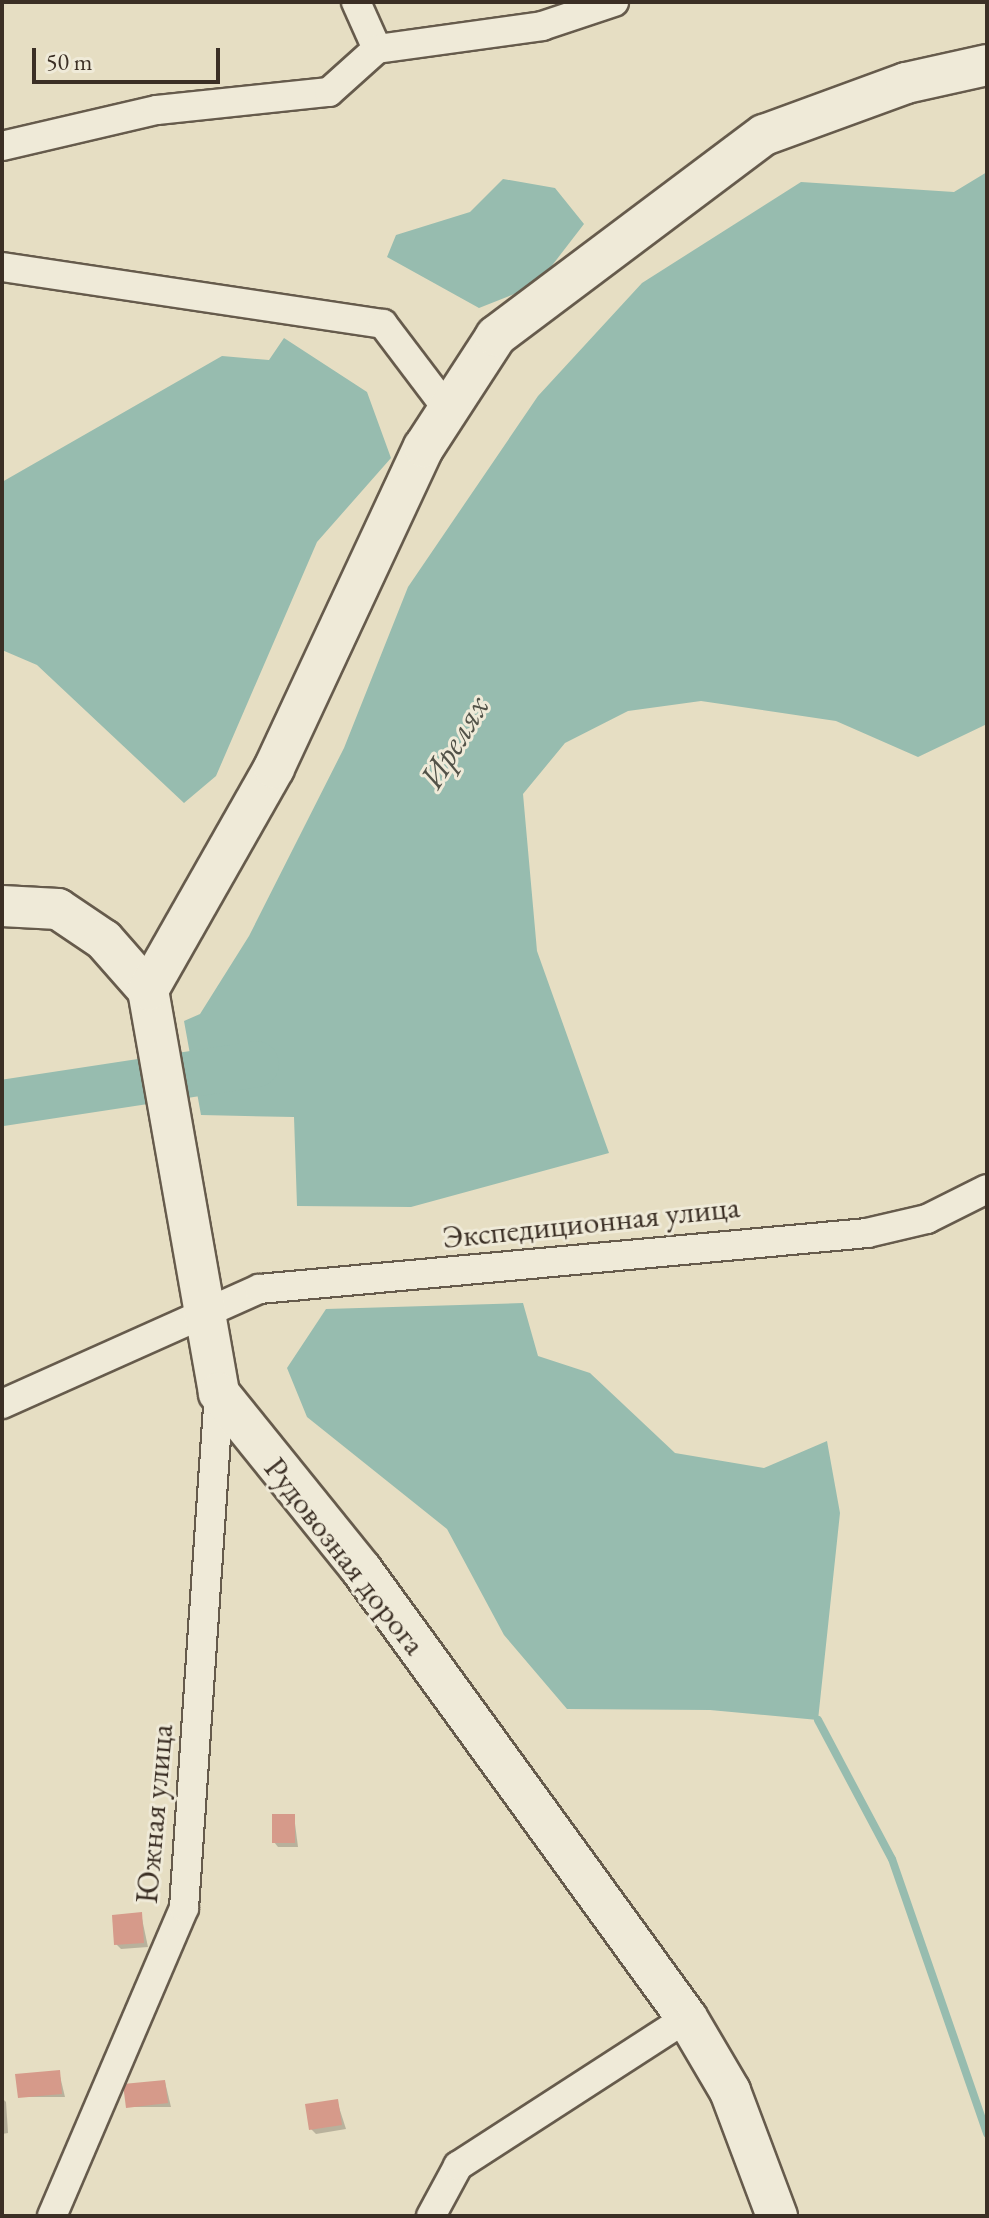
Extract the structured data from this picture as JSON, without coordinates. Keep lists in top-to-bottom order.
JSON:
{
  "streets": {
    "street": ["Экспедиционная улица", "Рудовозная дорога", "Южная улица"]
  },
  "crossings": [
    ["Экспедиционная улица", "Рудовозная дорога"],
    ["Рудовозная дорога", "Южная улица"]
  ],
  "water": ["Ирелях"],
  "scale_bar": "50 m"
}
